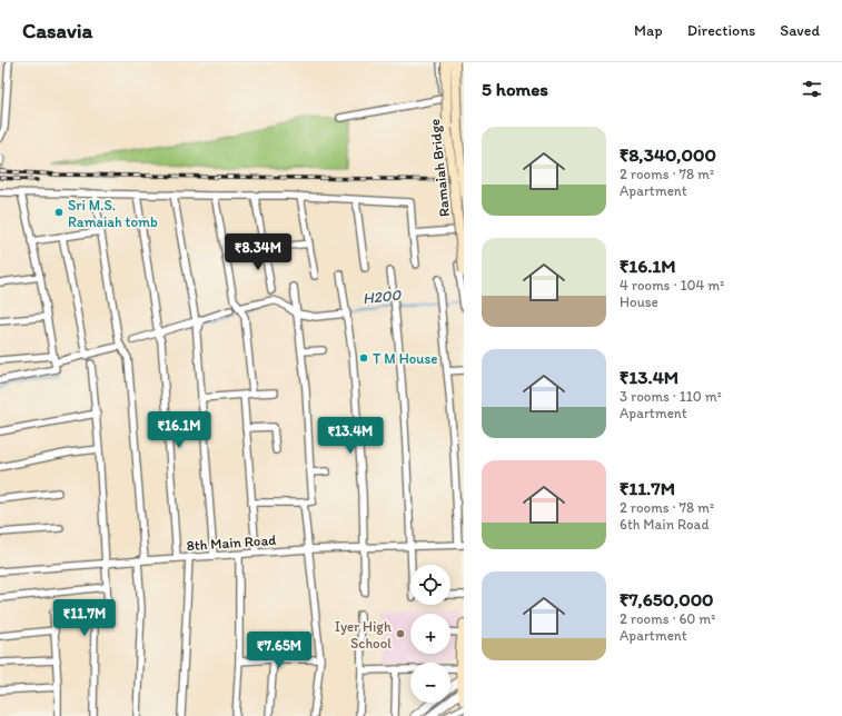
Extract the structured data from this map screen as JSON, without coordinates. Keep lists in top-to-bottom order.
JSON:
{
  "streets": {
    "main road": ["Ramaiah Bridge"],
    "street": ["8th Main Road"]
  },
  "water": ["H200"],
  "places": ["Sri M.S. Ramaiah tomb", "T M House", "Iyer High School"],
  "page": {
    "header": "Casavia",
    "nav": ["Map", "Directions", "Saved"],
    "heading": "5 homes",
    "list": [
      {
        "name": "₹8,340,000",
        "note": "2 rooms · 78 m² · Apartment"
      },
      {
        "name": "₹16.1M",
        "note": "4 rooms · 104 m² · House"
      },
      {
        "name": "₹13.4M",
        "note": "3 rooms · 110 m² · Apartment"
      },
      {
        "name": "₹11.7M",
        "note": "2 rooms · 78 m² · 6th Main Road"
      },
      {
        "name": "₹7,650,000",
        "note": "2 rooms · 60 m² · Apartment"
      }
    ],
    "price": [
      "₹8.34M",
      "₹16.1M",
      "₹13.4M",
      "₹11.7M",
      "₹7.65M"
    ],
    "map_buttons": ["+", "−"]
  }
}
